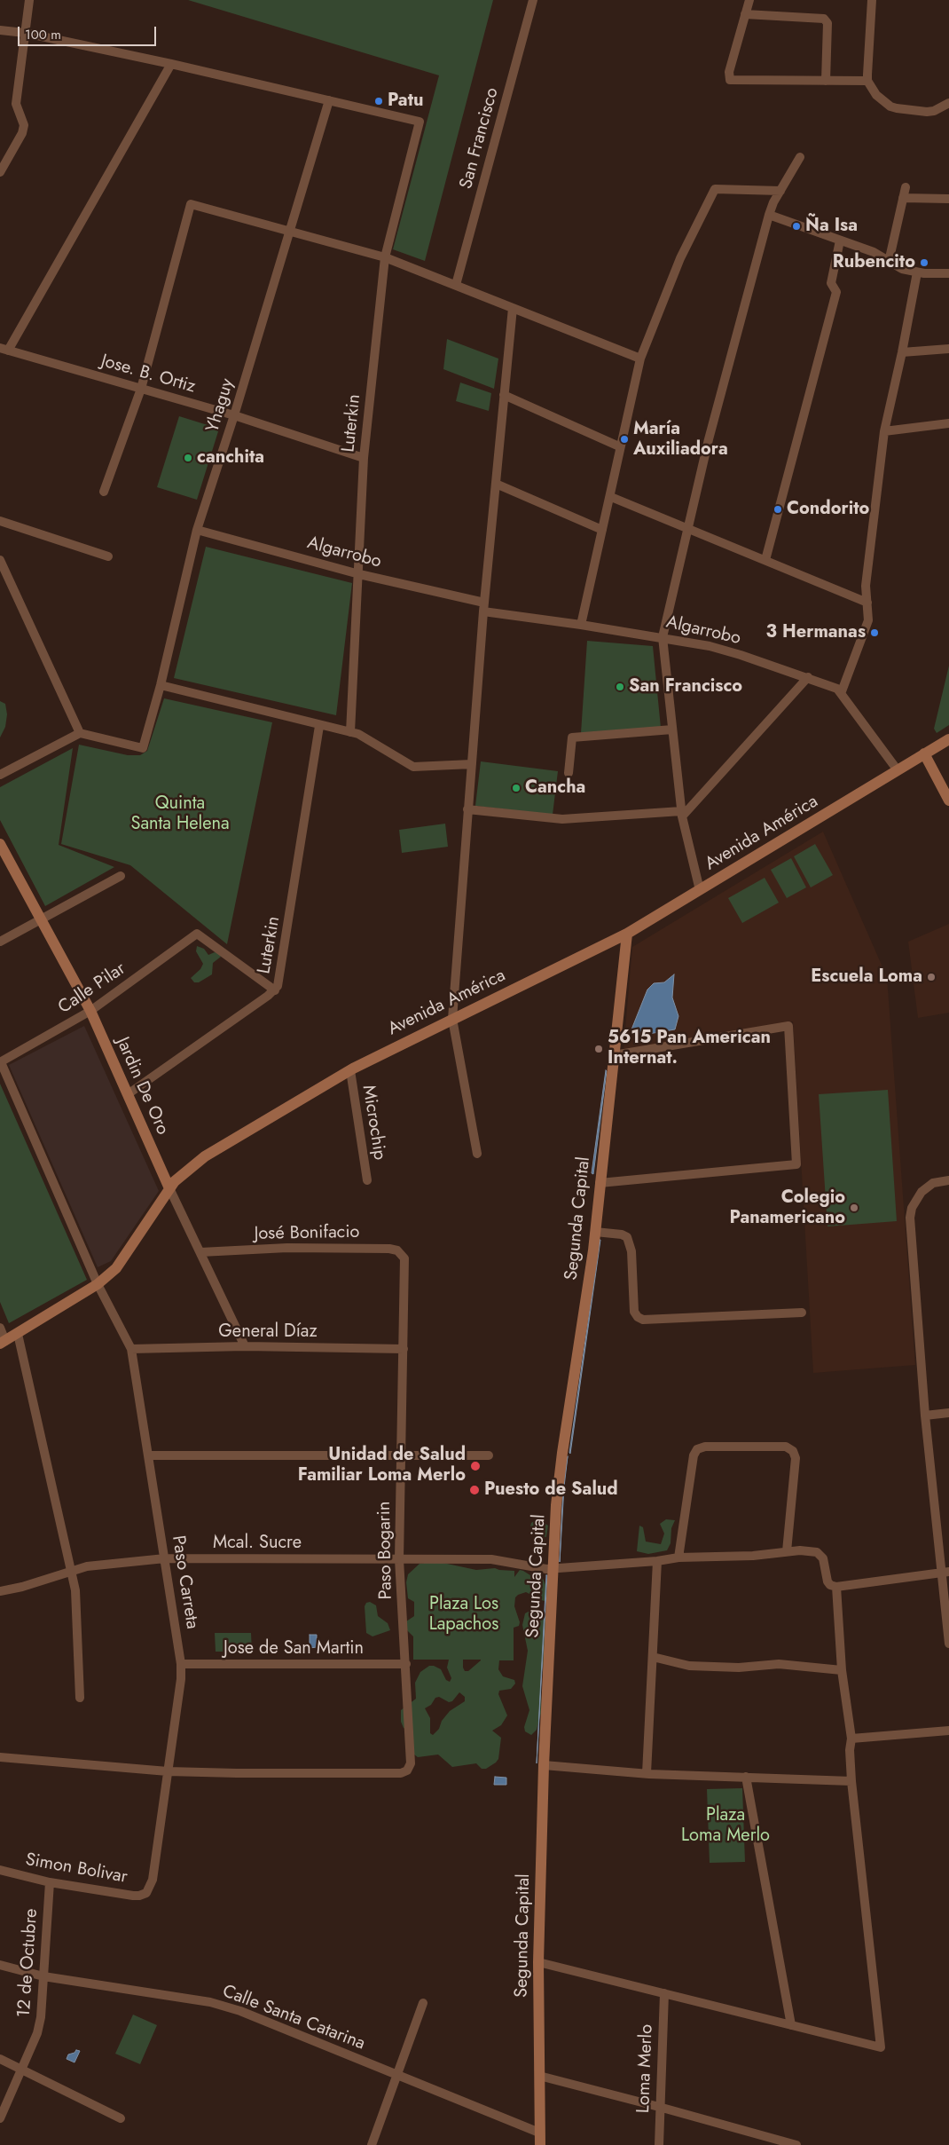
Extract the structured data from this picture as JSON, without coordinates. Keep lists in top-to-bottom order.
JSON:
{
  "streets": {
    "street": [
      "San Francisco",
      "Jose. B. Ortiz",
      "Yhaguy",
      "Luterkin",
      "Algarrobo",
      "Avenida América",
      "Calle Pilar",
      "Jardin De Oro",
      "Microchip",
      "Segunda Capital",
      "José Bonifacio",
      "General Díaz",
      "Mcal. Sucre",
      "Paso Bogarin",
      "Paso Carreta",
      "Jose de San Martin",
      "Simon Bolivar",
      "12 de Octubre",
      "Calle Santa Catarina",
      "Loma Merlo"
    ]
  },
  "crossings": [
    ["Jose. B. Ortiz", "Yhaguy"],
    ["Jose. B. Ortiz", "Luterkin"],
    ["Yhaguy", "Luterkin"],
    ["Yhaguy", "Algarrobo"],
    ["Luterkin", "Algarrobo"],
    ["Luterkin", "Calle Pilar"],
    ["Luterkin", "Jardin De Oro"],
    ["Avenida América", "Jardin De Oro"],
    ["Avenida América", "Microchip"],
    ["Avenida América", "Segunda Capital"],
    ["Avenida América", "Paso Carreta"],
    ["Calle Pilar", "Jardin De Oro"],
    ["Calle Pilar", "Paso Carreta"],
    ["Jardin De Oro", "José Bonifacio"],
    ["Jardin De Oro", "General Díaz"],
    ["Segunda Capital", "Mcal. Sucre"],
    ["Segunda Capital", "Calle Santa Catarina"],
    ["José Bonifacio", "Paso Bogarin"],
    ["General Díaz", "Paso Bogarin"],
    ["General Díaz", "Paso Carreta"],
    ["Mcal. Sucre", "Paso Bogarin"],
    ["Mcal. Sucre", "Paso Carreta"],
    ["Paso Bogarin", "Paso Carreta"],
    ["Paso Bogarin", "Jose de San Martin"],
    ["Paso Carreta", "Jose de San Martin"],
    ["Paso Carreta", "Simon Bolivar"],
    ["Simon Bolivar", "12 de Octubre"],
    ["12 de Octubre", "Calle Santa Catarina"]
  ],
  "parks": ["Quinta Santa Helena", "Plaza Los Lapachos", "Plaza Loma Merlo"],
  "places": [
    "Patu",
    "Ña Isa",
    "Rubencito",
    "María Auxiliadora",
    "canchita",
    "Condorito",
    "3 Hermanas",
    "San Francisco",
    "Cancha",
    "Escuela Loma",
    "5615 Pan American Internat.",
    "Colegio Panamericano",
    "Unidad de Salud Familiar Loma Merlo",
    "Puesto de Salud"
  ],
  "scale_bar": "100 m"
}
